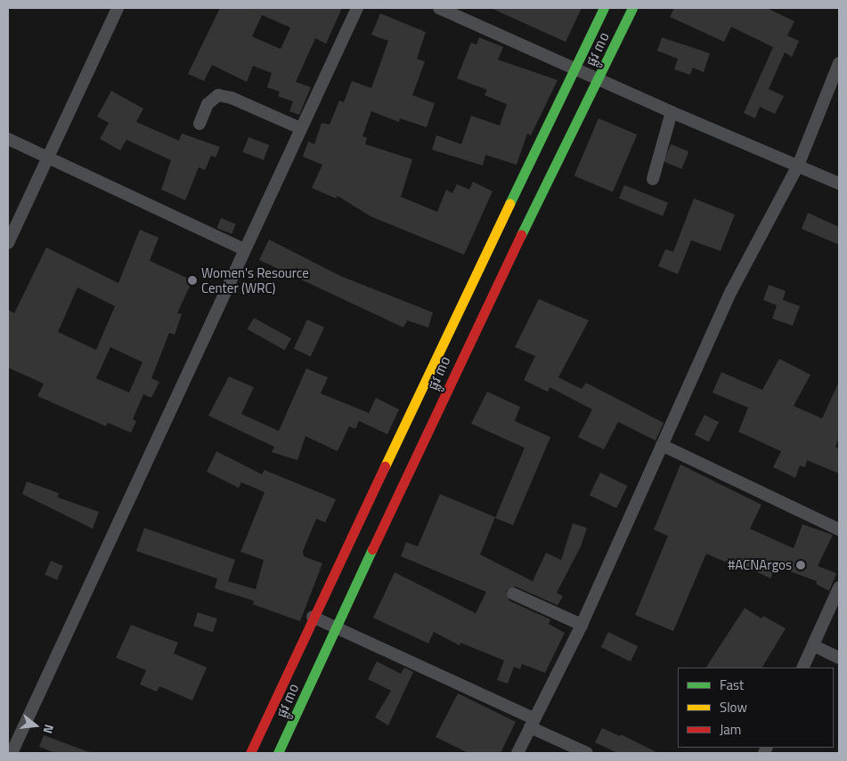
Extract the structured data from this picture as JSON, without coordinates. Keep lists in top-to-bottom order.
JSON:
{
  "streets": {
    "street": ["ផ្លូវ ៣០"]
  },
  "places": ["Women's Resource Center (WRC)", "#ACNArgos"],
  "legend": ["Fast", "Slow", "Jam"],
  "north": "right"
}
